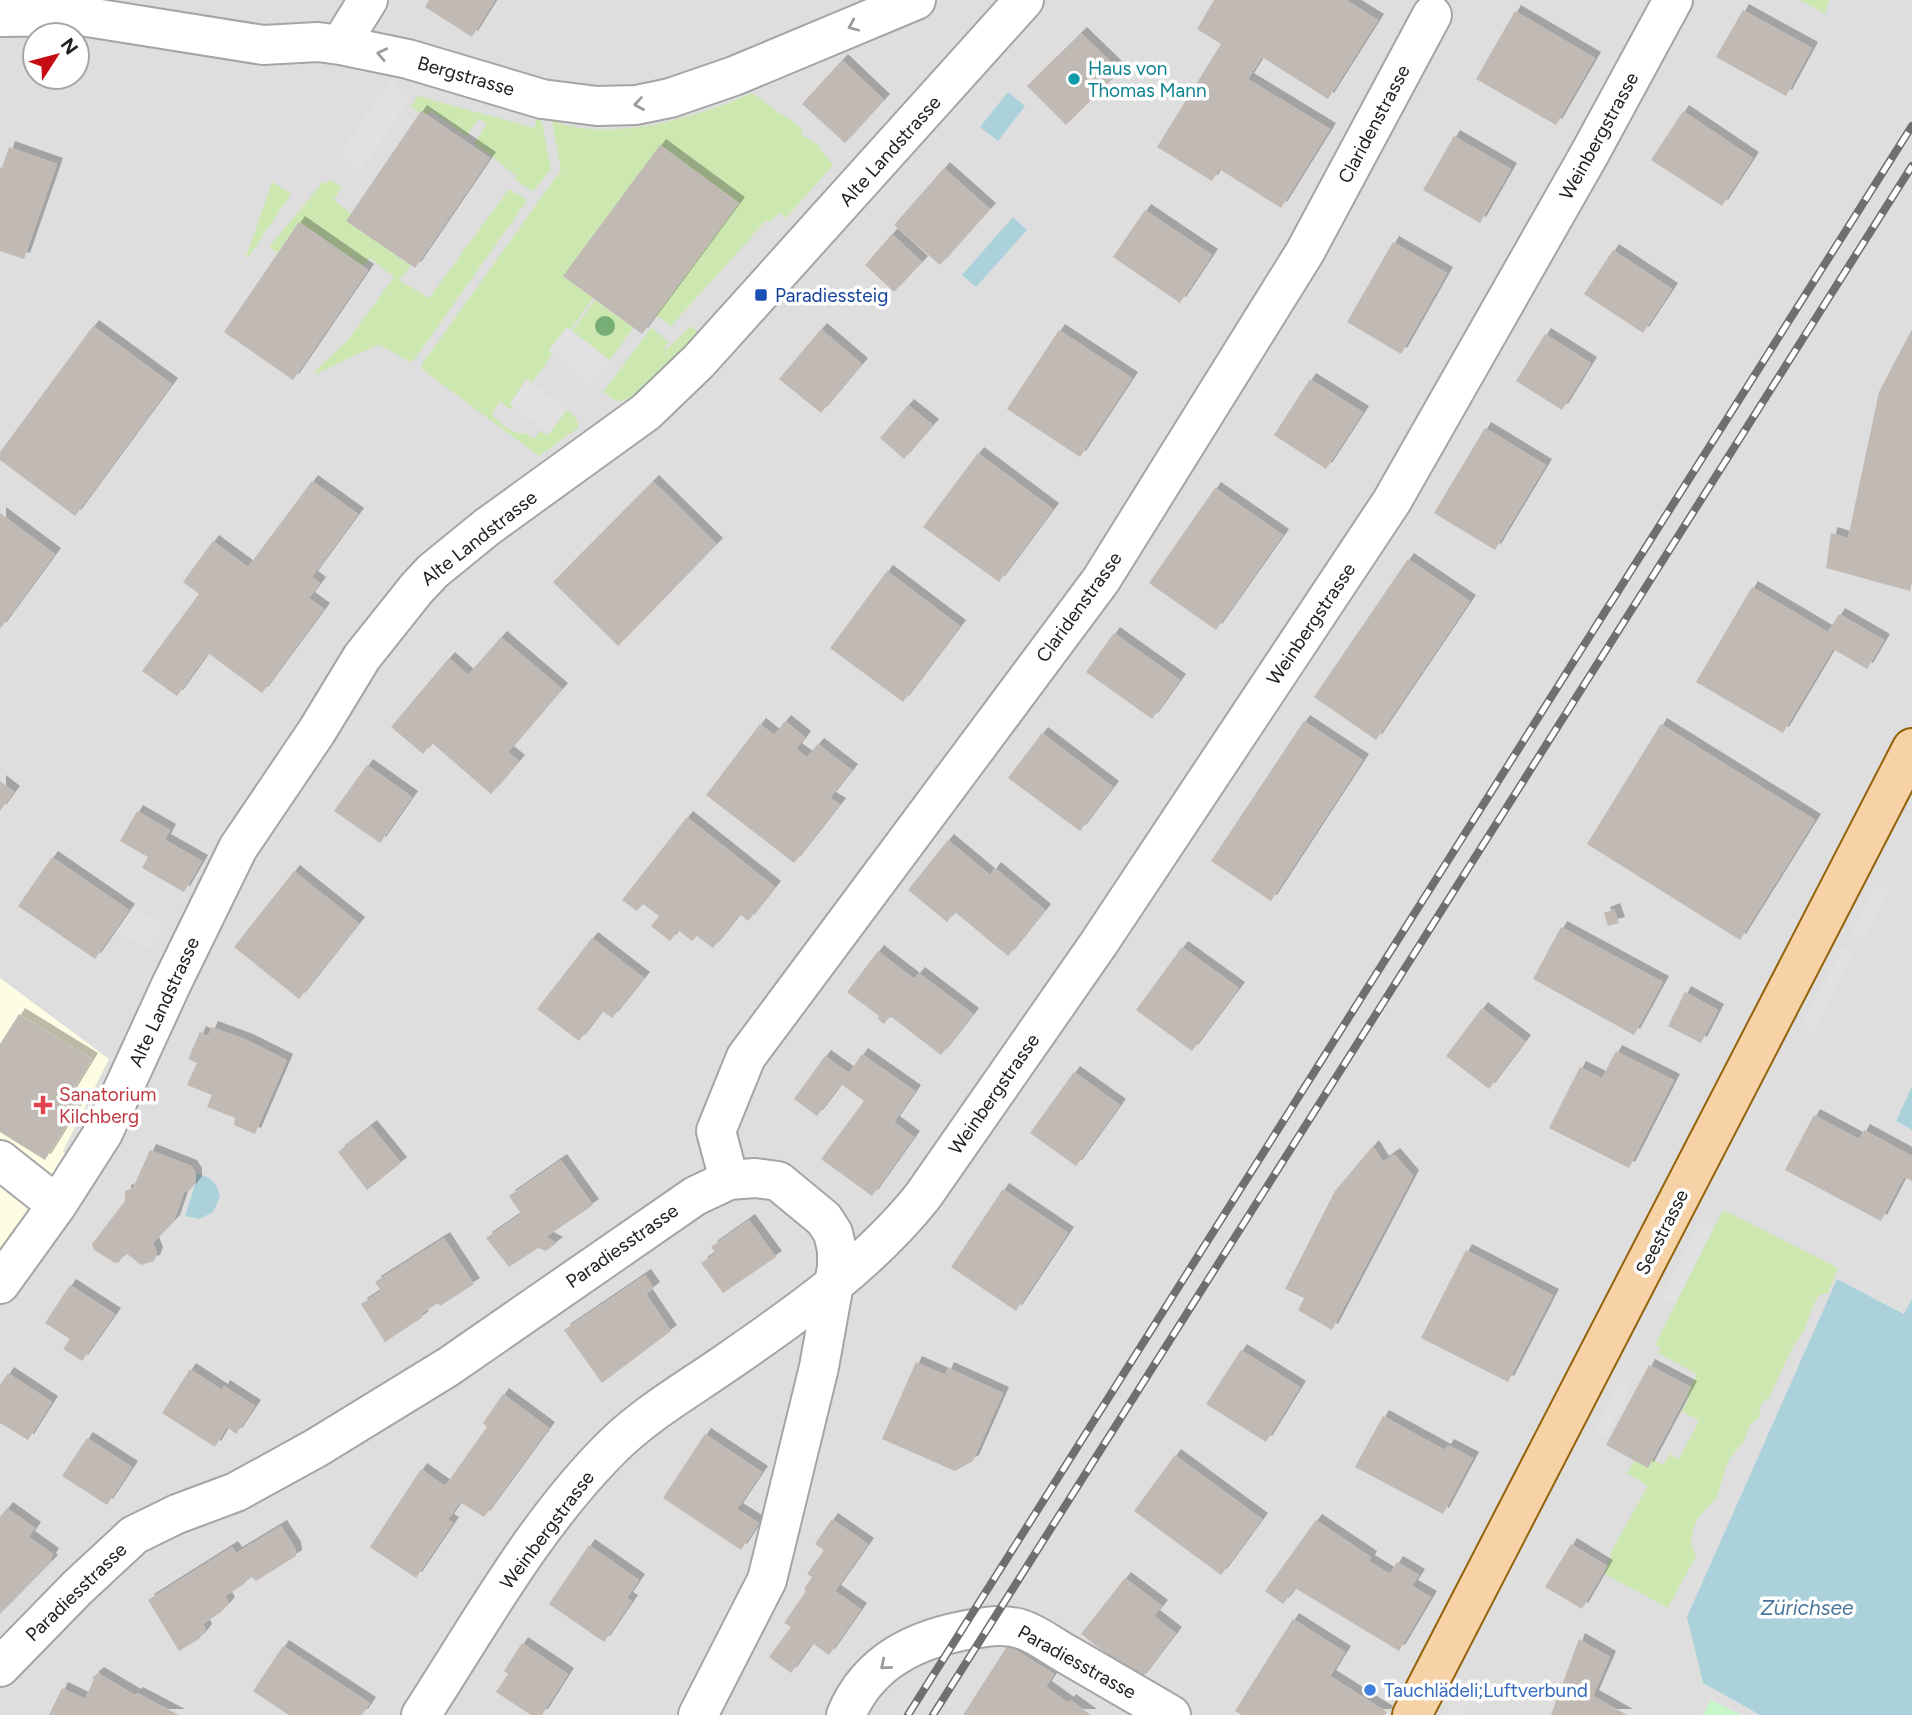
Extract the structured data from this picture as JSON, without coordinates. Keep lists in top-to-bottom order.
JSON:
{
  "streets": {
    "main road": ["Seestrasse"],
    "street": [
      "Bergstrasse",
      "Claridenstrasse",
      "Weinbergstrasse",
      "Alte Landstrasse",
      "Paradiesstrasse"
    ]
  },
  "crossings": [
    ["Claridenstrasse", "Paradiesstrasse"],
    ["Weinbergstrasse", "Paradiesstrasse"]
  ],
  "one_way": ["Bergstrasse"],
  "water": ["Zürichsee"],
  "places": {
    "other": ["Haus von Thomas Mann", "Tauchlädeli;Luftverbund"],
    "transit": ["Paradiessteig"],
    "health": ["Sanatorium Kilchberg"]
  },
  "north": "top right"
}
